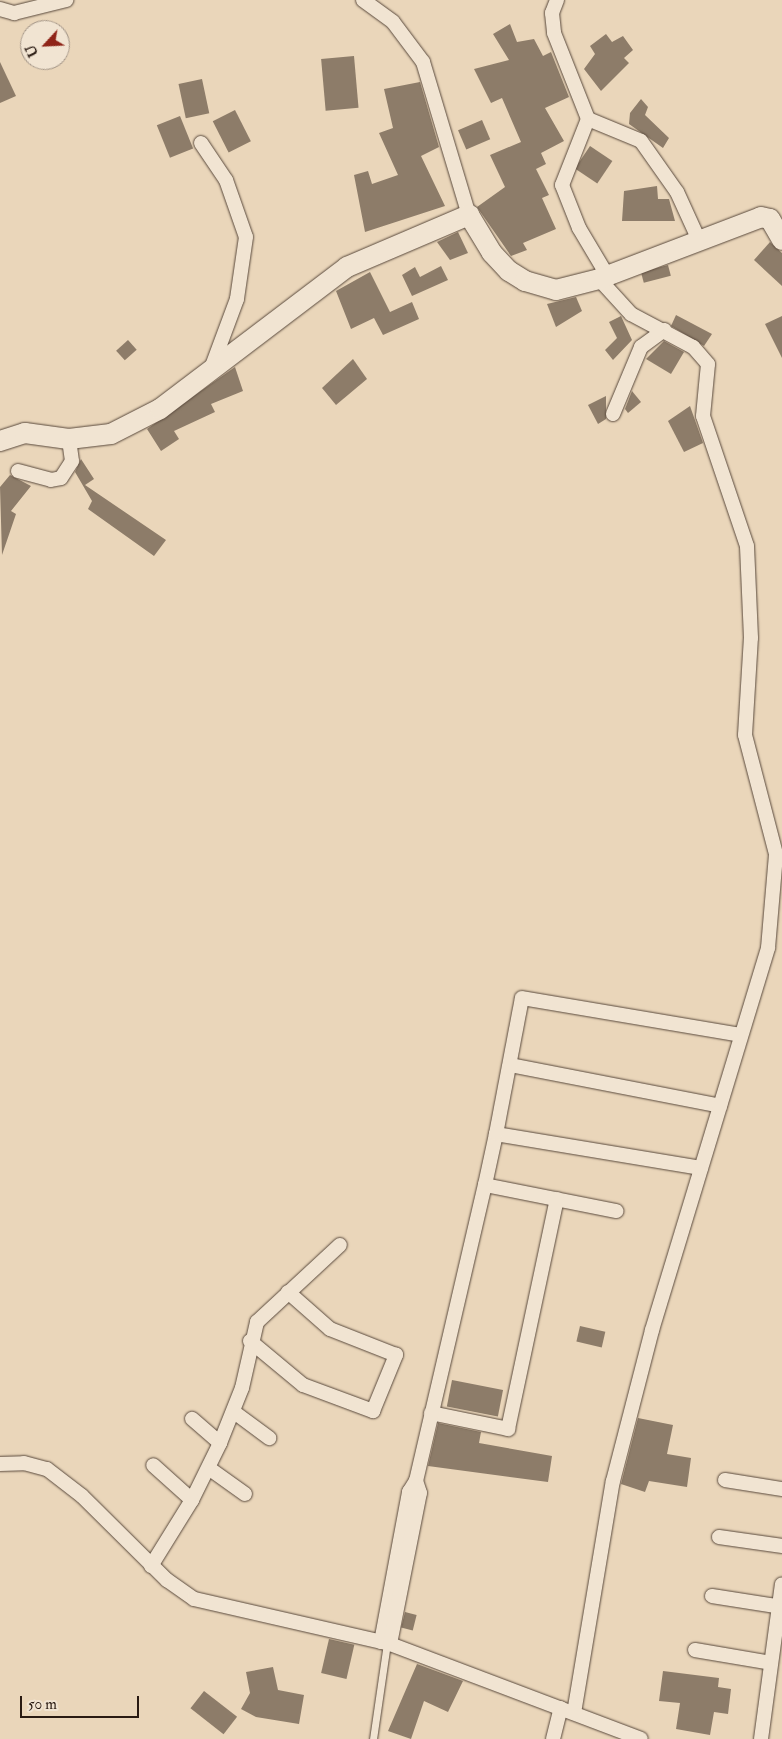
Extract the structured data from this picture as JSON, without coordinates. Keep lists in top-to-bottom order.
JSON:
{
  "scale_bar": "50 m",
  "north": "bottom left"
}
